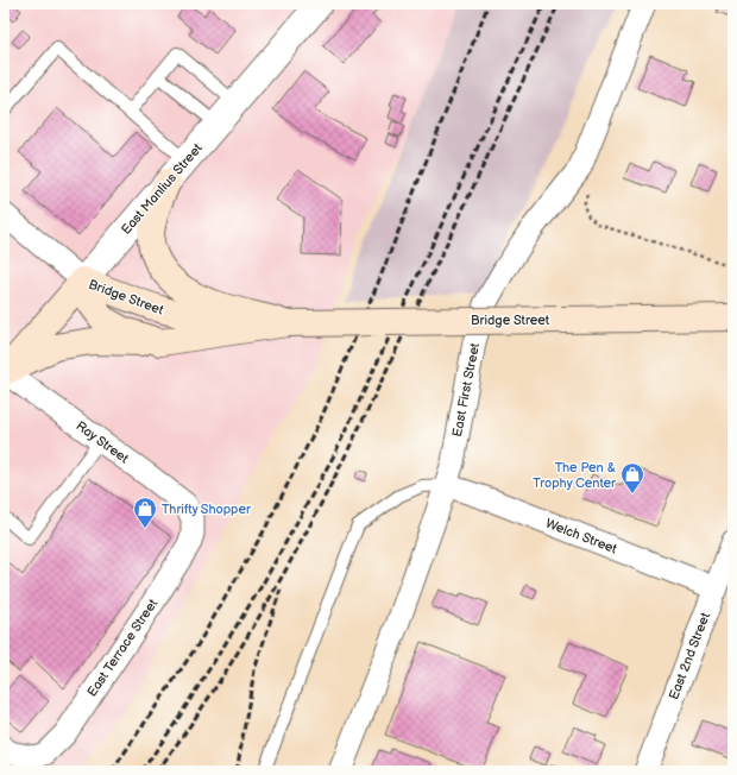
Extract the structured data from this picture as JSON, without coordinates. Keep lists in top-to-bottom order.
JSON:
{
  "streets": {
    "main road": ["East Manlius Street", "Bridge Street"],
    "street": [
      "East First Street",
      "Ray Street",
      "Welch Street",
      "East Terrace Street",
      "East 2nd Street"
    ]
  },
  "crossings": [
    ["East Manlius Street", "Bridge Street"],
    ["East Manlius Street", "Ray Street"],
    ["East First Street", "Welch Street"],
    ["Ray Street", "East Terrace Street"],
    ["Welch Street", "East 2nd Street"]
  ],
  "places": {
    "shop": ["The Pen & Trophy Center", "Thrifty Shopper"]
  }
}
